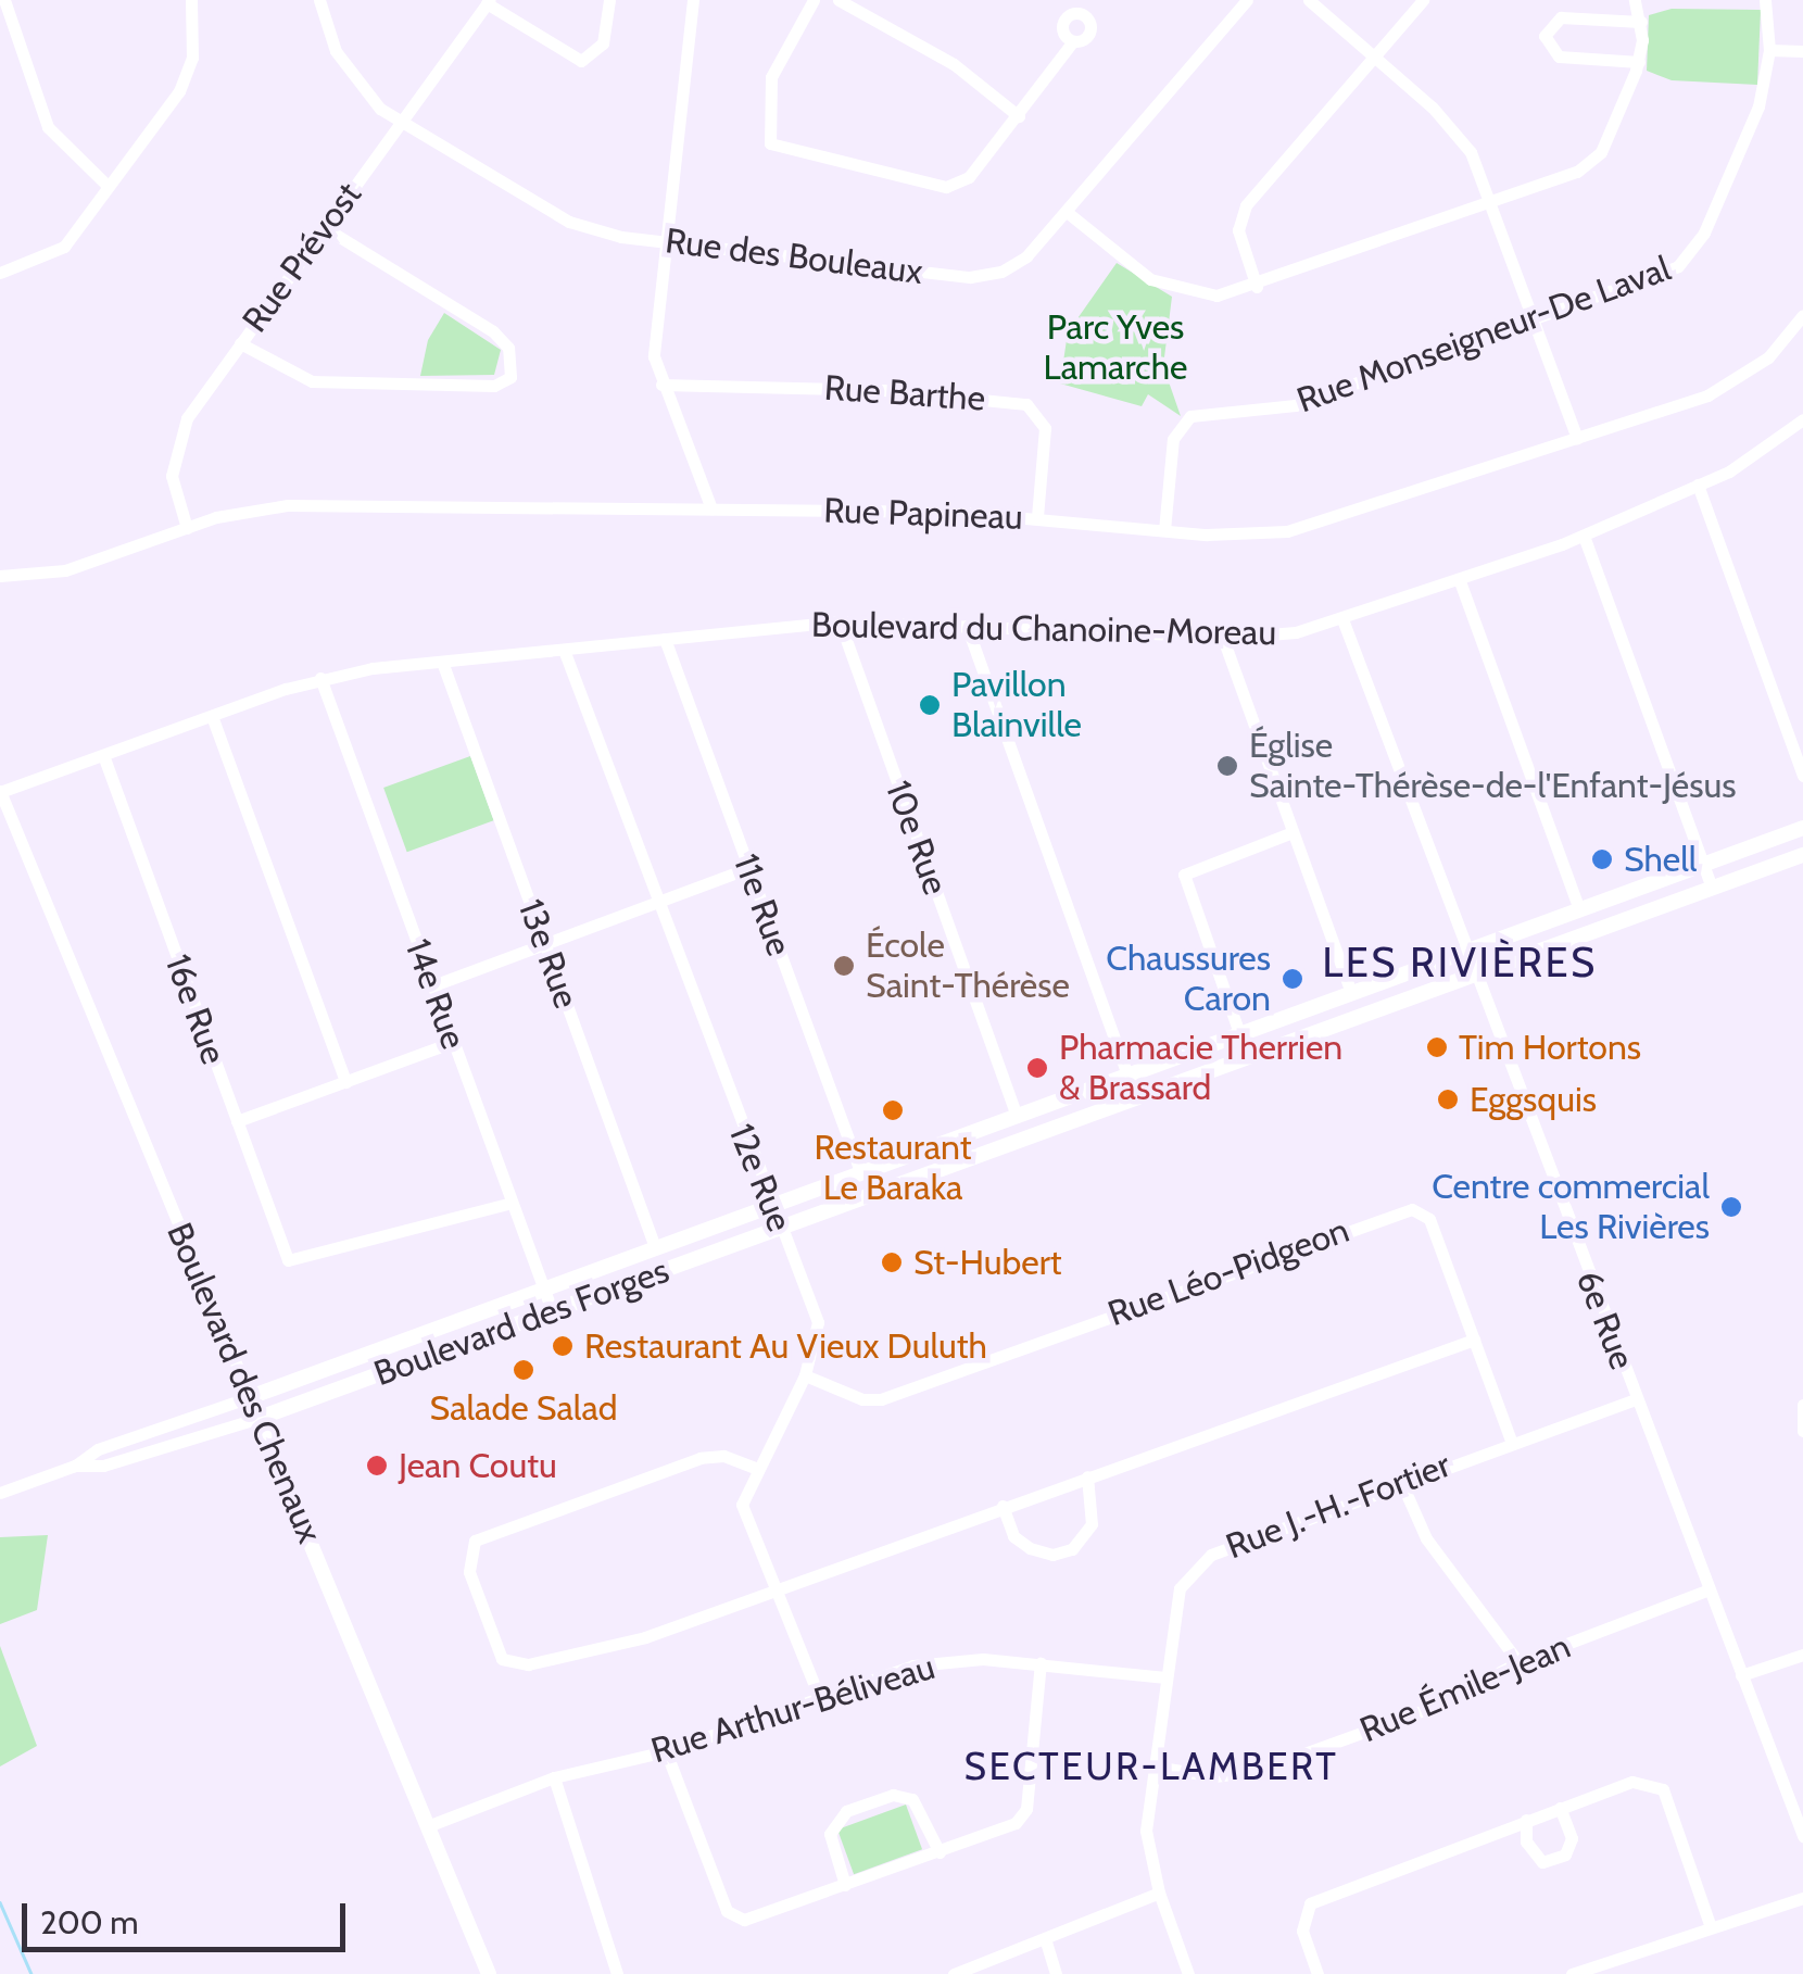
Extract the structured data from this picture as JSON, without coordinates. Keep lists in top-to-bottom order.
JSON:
{
  "streets": {
    "main road": ["Boulevard des Forges", "Boulevard des Chenaux"],
    "street": [
      "Rue des Bouleaux",
      "Rue Prévost",
      "Rue Monseigneur-De Laval",
      "Rue Barthe",
      "Rue Papineau",
      "Boulevard du Chanoine-Moreau",
      "10e Rue",
      "11e Rue",
      "13e Rue",
      "14e Rue",
      "16e Rue",
      "12e Rue",
      "Rue Léo-Pidgeon",
      "6e Rue",
      "Rue J.-H.-Fortier",
      "Rue Émile-Jean",
      "Rue Arthur-Béliveau"
    ]
  },
  "crossings": [
    ["Rue des Bouleaux", "Rue Prévost"],
    ["Rue Prévost", "Rue Papineau"],
    ["Rue Monseigneur-De Laval", "Rue Papineau"],
    ["Rue Barthe", "Rue Papineau"],
    ["Boulevard du Chanoine-Moreau", "10e Rue"],
    ["Boulevard du Chanoine-Moreau", "11e Rue"],
    ["Boulevard du Chanoine-Moreau", "13e Rue"],
    ["Boulevard du Chanoine-Moreau", "14e Rue"],
    ["Boulevard du Chanoine-Moreau", "16e Rue"],
    ["Boulevard du Chanoine-Moreau", "12e Rue"],
    ["Boulevard du Chanoine-Moreau", "6e Rue"],
    ["Boulevard du Chanoine-Moreau", "Boulevard des Chenaux"],
    ["10e Rue", "Boulevard des Forges"],
    ["11e Rue", "Boulevard des Forges"],
    ["13e Rue", "Boulevard des Forges"],
    ["14e Rue", "16e Rue"],
    ["14e Rue", "Boulevard des Forges"],
    ["12e Rue", "Rue Léo-Pidgeon"],
    ["12e Rue", "Boulevard des Forges"],
    ["12e Rue", "Rue Arthur-Béliveau"],
    ["Rue Léo-Pidgeon", "Rue J.-H.-Fortier"],
    ["6e Rue", "Boulevard des Forges"],
    ["6e Rue", "Rue J.-H.-Fortier"],
    ["6e Rue", "Rue Émile-Jean"],
    ["Boulevard des Forges", "Boulevard des Chenaux"],
    ["Boulevard des Chenaux", "Rue Arthur-Béliveau"],
    ["Rue J.-H.-Fortier", "Rue Émile-Jean"],
    ["Rue J.-H.-Fortier", "Rue Arthur-Béliveau"]
  ],
  "districts": ["LES RIVIÈRES", "SECTEUR-LAMBERT"],
  "parks": ["Parc Yves Lamarche"],
  "places": [
    "Pavillon Blainville",
    "Église Sainte-Thérèse-de-l'Enfant-Jésus",
    "Shell",
    "École Saint-Thérèse",
    "Chaussures Caron",
    "Tim Hortons",
    "Pharmacie Therrien & Brassard",
    "Eggsquis",
    "Restaurant Le Baraka",
    "Centre commercial Les Rivières",
    "St-Hubert",
    "Restaurant Au Vieux Duluth",
    "Salade Salad",
    "Jean Coutu"
  ],
  "scale_bar": "200 m"
}
